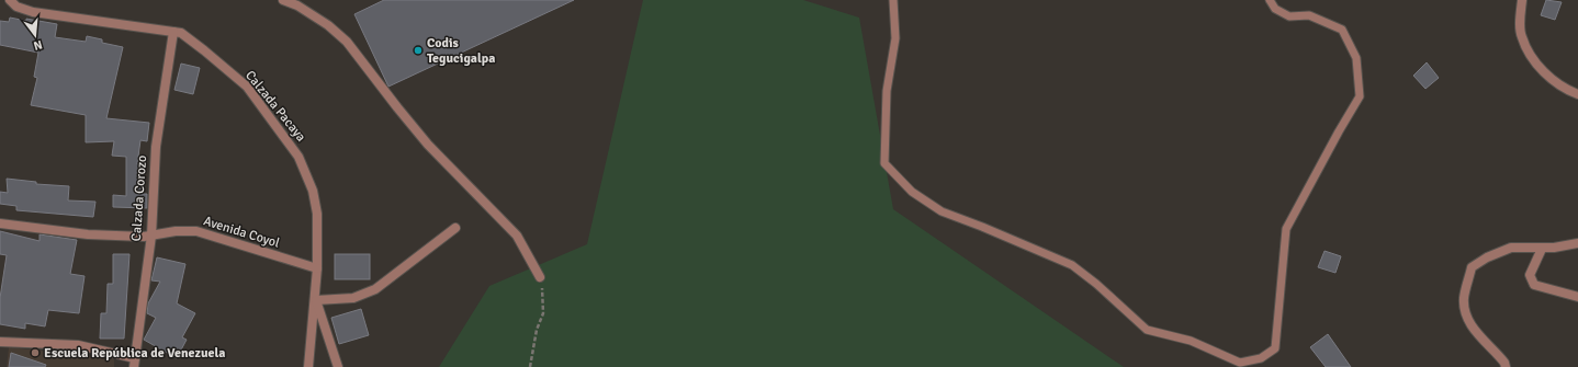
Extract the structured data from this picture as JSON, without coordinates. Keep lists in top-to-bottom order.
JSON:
{
  "streets": {
    "street": ["Calzada Pacaya", "Calzada Corozo", "Avenida Coyol"]
  },
  "crossings": [
    ["Calzada Pacaya", "Calzada Corozo"],
    ["Calzada Pacaya", "Avenida Coyol"],
    ["Calzada Corozo", "Avenida Coyol"]
  ],
  "places": ["Codis Tegucigalpa", "Escuela República de Venezuela"],
  "north": "bottom"
}
